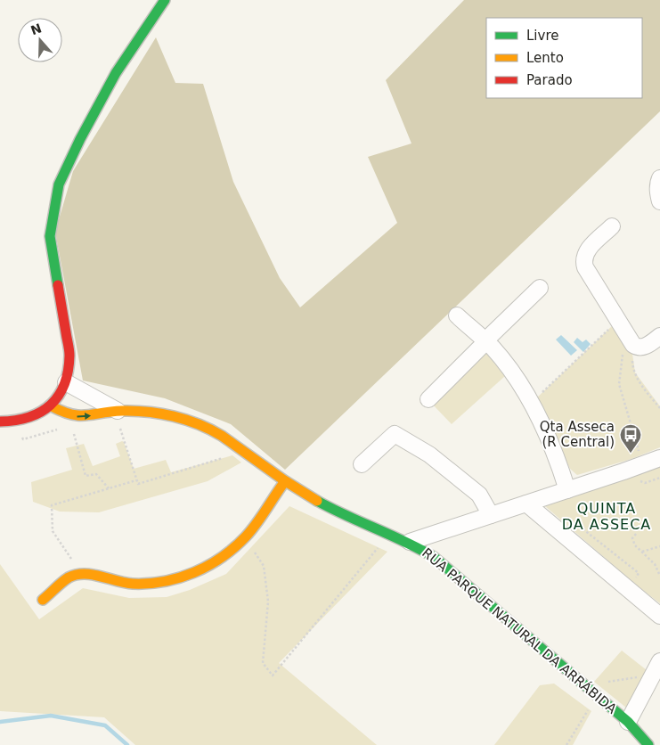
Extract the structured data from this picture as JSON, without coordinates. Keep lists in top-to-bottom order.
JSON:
{
  "streets": {
    "street": ["RUA PARQUE NATURAL DA ARRÁBIDA"]
  },
  "districts": ["QUINTA DA ASSECA"],
  "places": {
    "bus stop": ["Qta Asseca (R Central)"]
  },
  "legend": ["Livre", "Lento", "Parado"],
  "north": "top"
}
